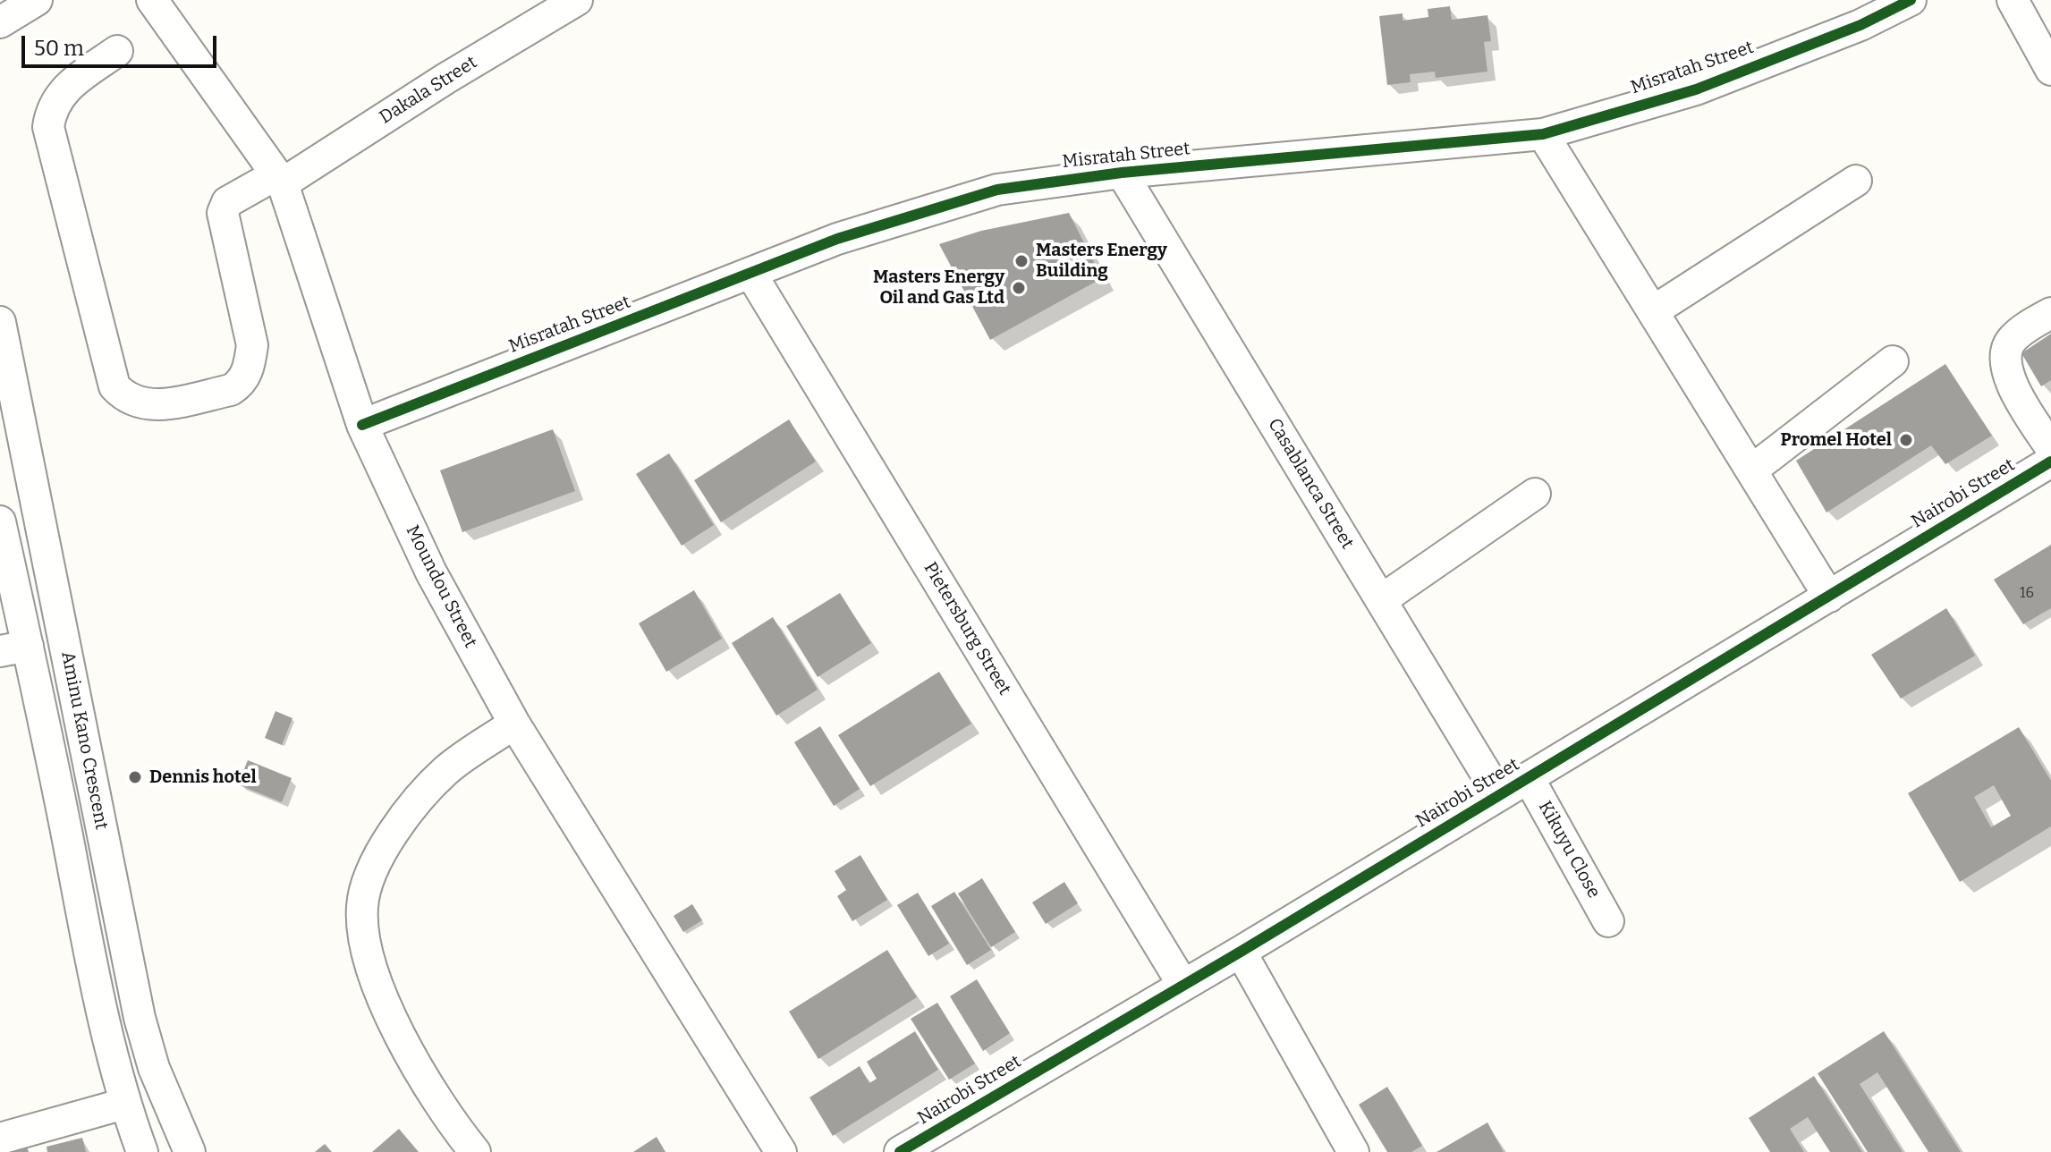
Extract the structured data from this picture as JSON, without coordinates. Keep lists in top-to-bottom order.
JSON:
{
  "streets": {
    "street": [
      "Misratah Street",
      "Dakala Street",
      "Casablanca Street",
      "Nairobi Street",
      "Moundou Street",
      "Pietersburg Street",
      "Aminu Kano Crescent",
      "Kikuyu Close"
    ]
  },
  "crossings": [
    ["Misratah Street", "Casablanca Street"],
    ["Misratah Street", "Moundou Street"],
    ["Misratah Street", "Pietersburg Street"],
    ["Dakala Street", "Moundou Street"],
    ["Casablanca Street", "Nairobi Street"],
    ["Nairobi Street", "Pietersburg Street"],
    ["Nairobi Street", "Kikuyu Close"]
  ],
  "places": [
    "Masters Energy Building",
    "Masters Energy Oil and Gas Ltd",
    "Promel Hotel",
    "Dennis hotel"
  ],
  "house_numbers": ["16"],
  "scale_bar": "50 m"
}
